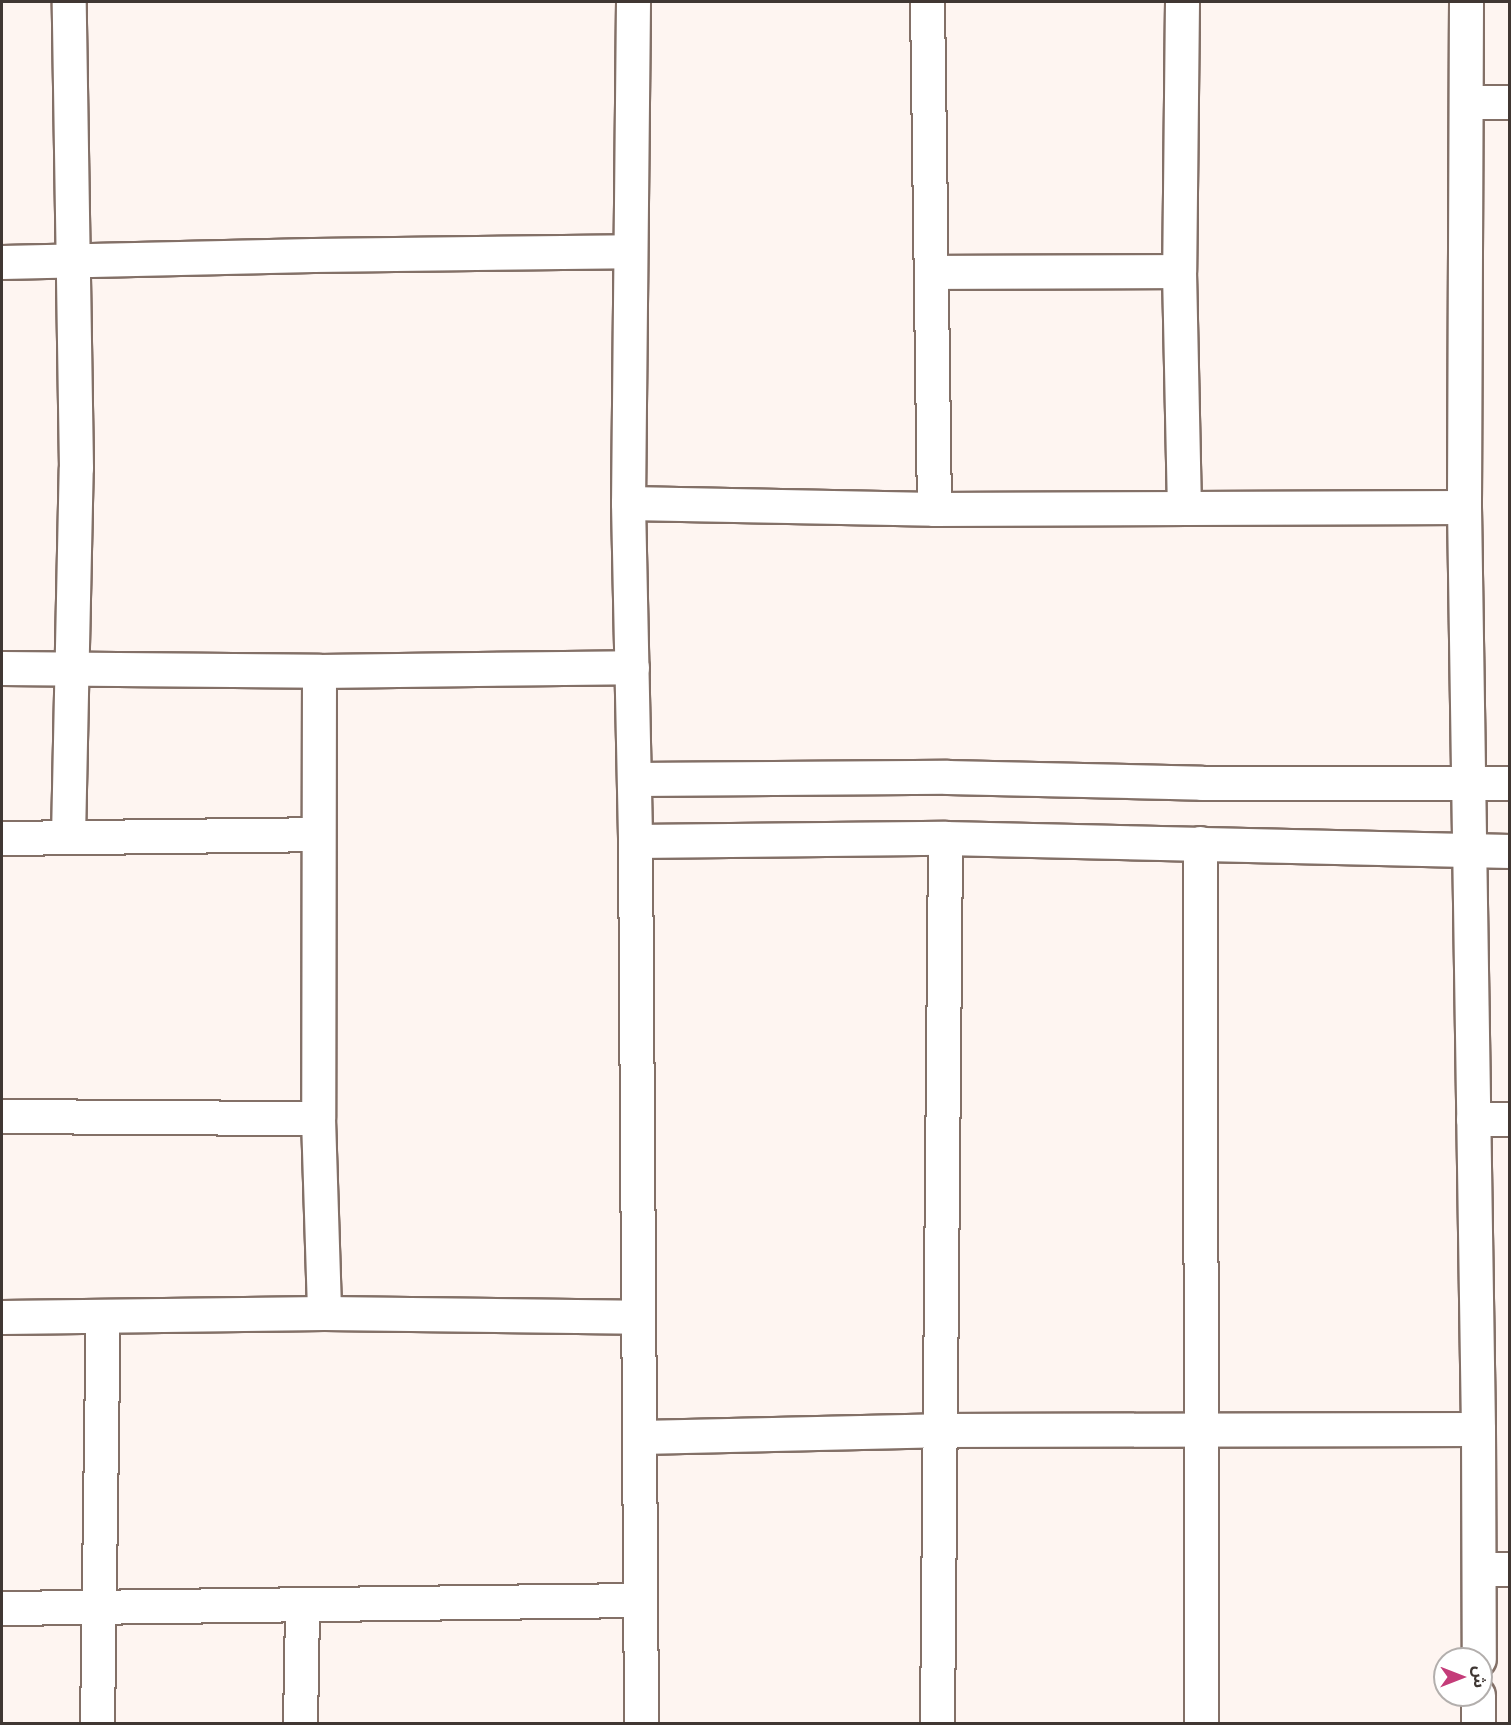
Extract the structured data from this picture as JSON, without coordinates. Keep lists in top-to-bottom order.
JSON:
{
  "north": "right"
}
